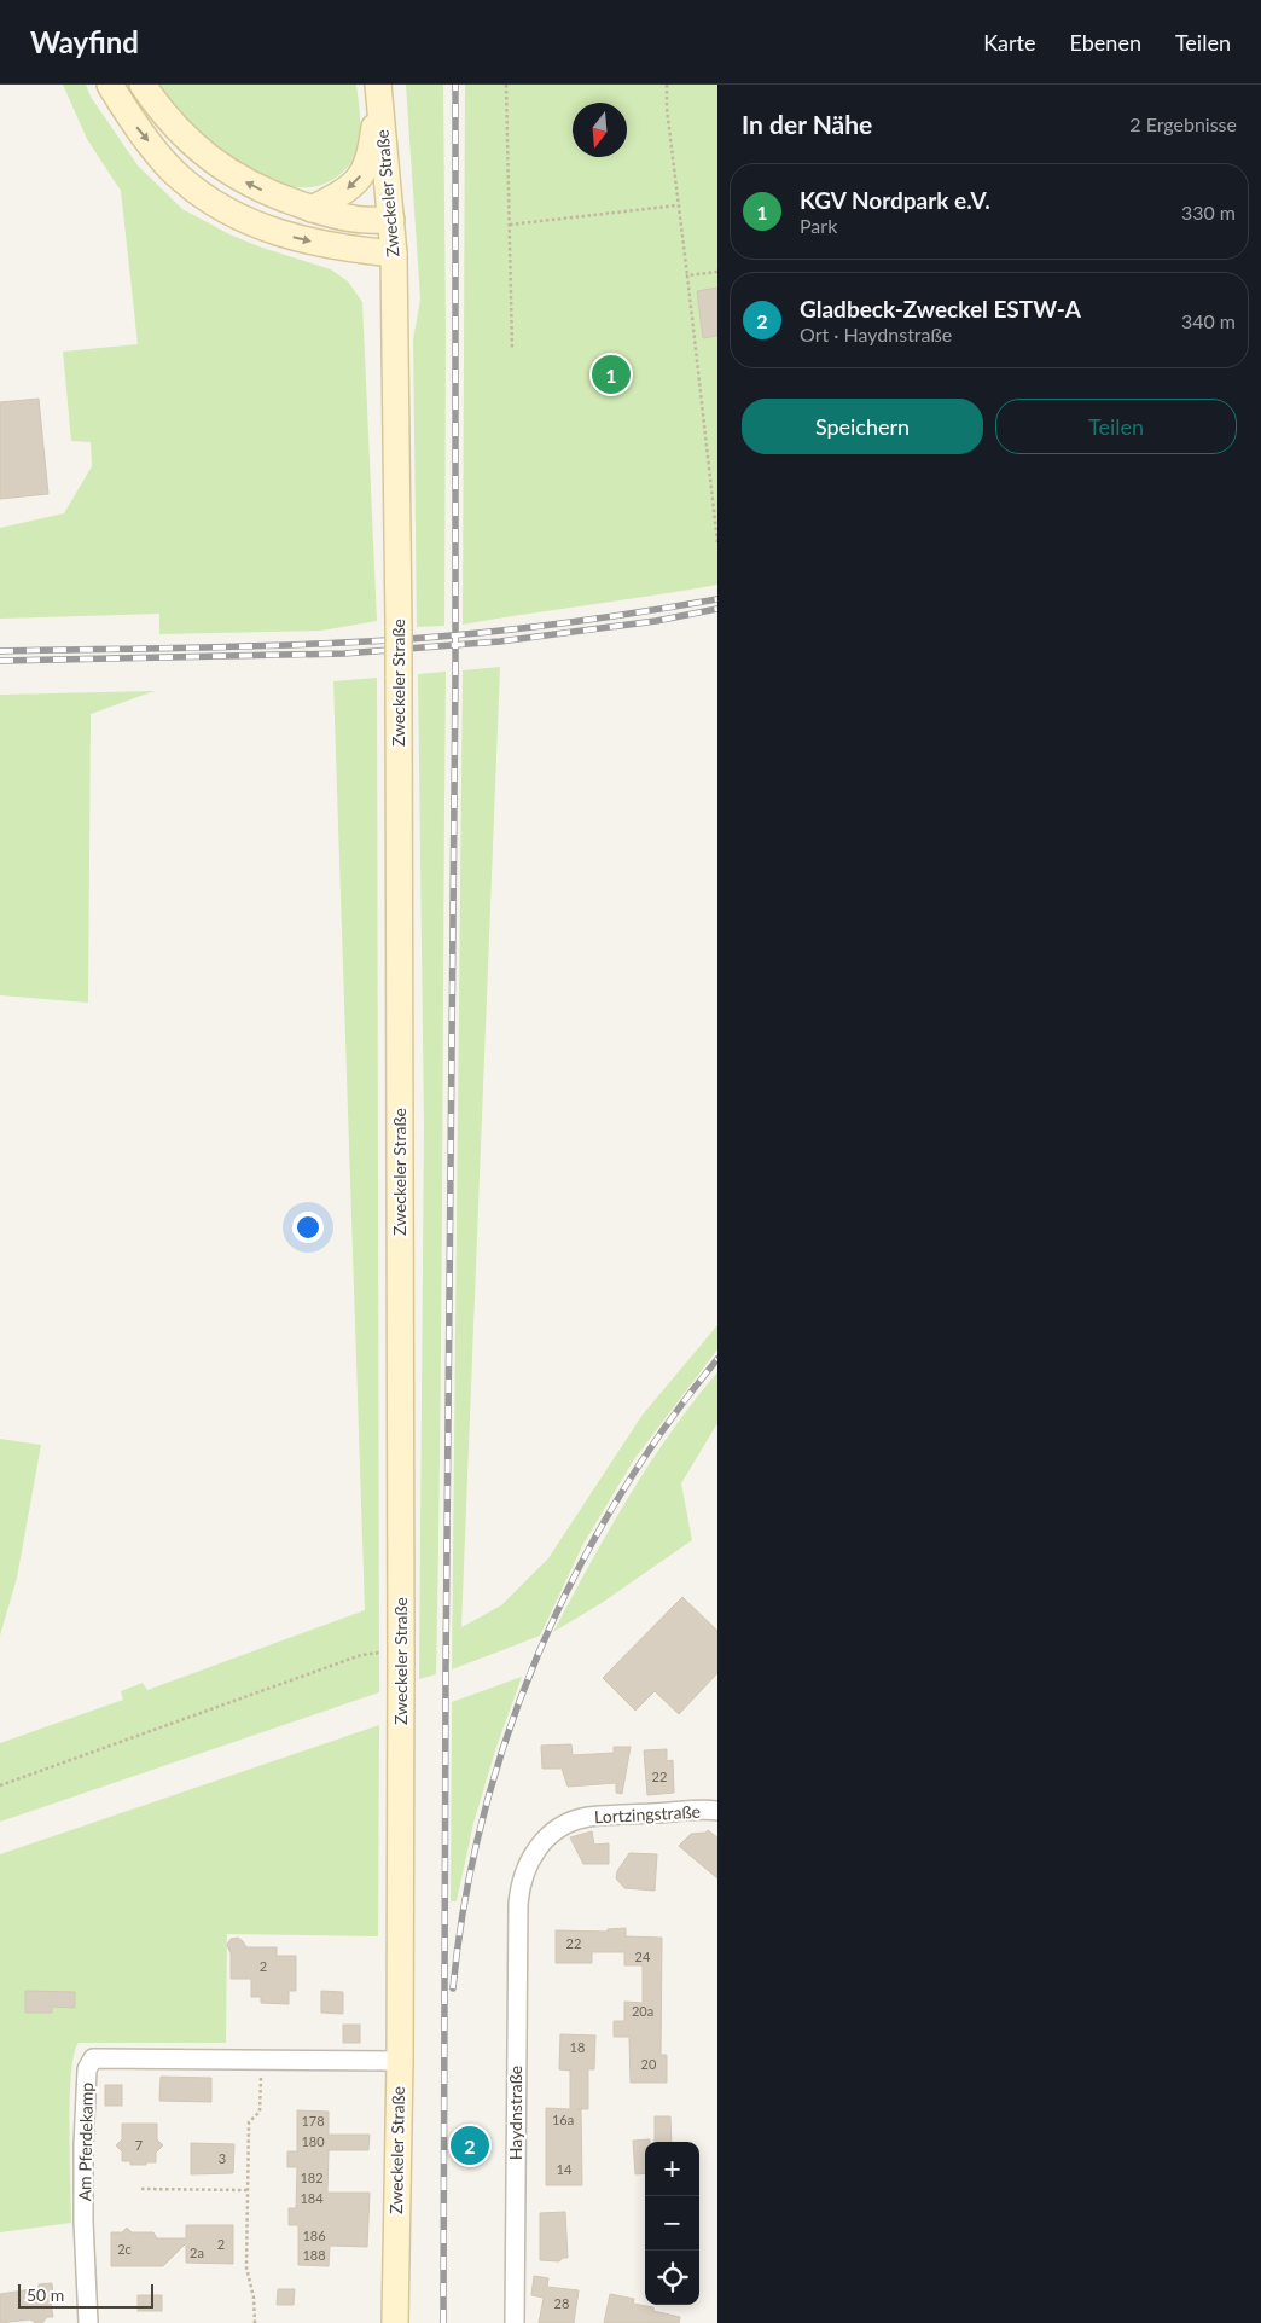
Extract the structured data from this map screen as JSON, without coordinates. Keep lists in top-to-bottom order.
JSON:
{
  "streets": {
    "street": [
      "Zweckeler Straße",
      "Lortzingstraße",
      "Haydnstraße",
      "Am Pferdekamp"
    ]
  },
  "crossings": [
    ["Zweckeler Straße", "Am Pferdekamp"],
    ["Lortzingstraße", "Haydnstraße"]
  ],
  "house_numbers": [
    "22",
    "22",
    "24",
    "2",
    "20a",
    "18",
    "20",
    "16a",
    "178",
    "180",
    "7",
    "3",
    "14",
    "182",
    "184",
    "186",
    "2",
    "2c",
    "2a",
    "188",
    "28"
  ],
  "scale_bar": "50 m",
  "north": "bottom",
  "page": {
    "header": "Wayfind",
    "nav": ["Karte", "Ebenen", "Teilen"],
    "heading": ["In der Nähe", "2 Ergebnisse"],
    "list": [
      {
        "mark": "1",
        "name": "KGV Nordpark e.V.",
        "note": "Park",
        "value": "330 m"
      },
      {
        "mark": "2",
        "name": "Gladbeck-Zweckel ESTW-A",
        "note": "Ort · Haydnstraße",
        "value": "340 m"
      }
    ],
    "pins": ["1", "2"],
    "buttons": ["Speichern", "Teilen"],
    "map_buttons": ["+", "−"],
    "scale": "50 m"
  }
}
